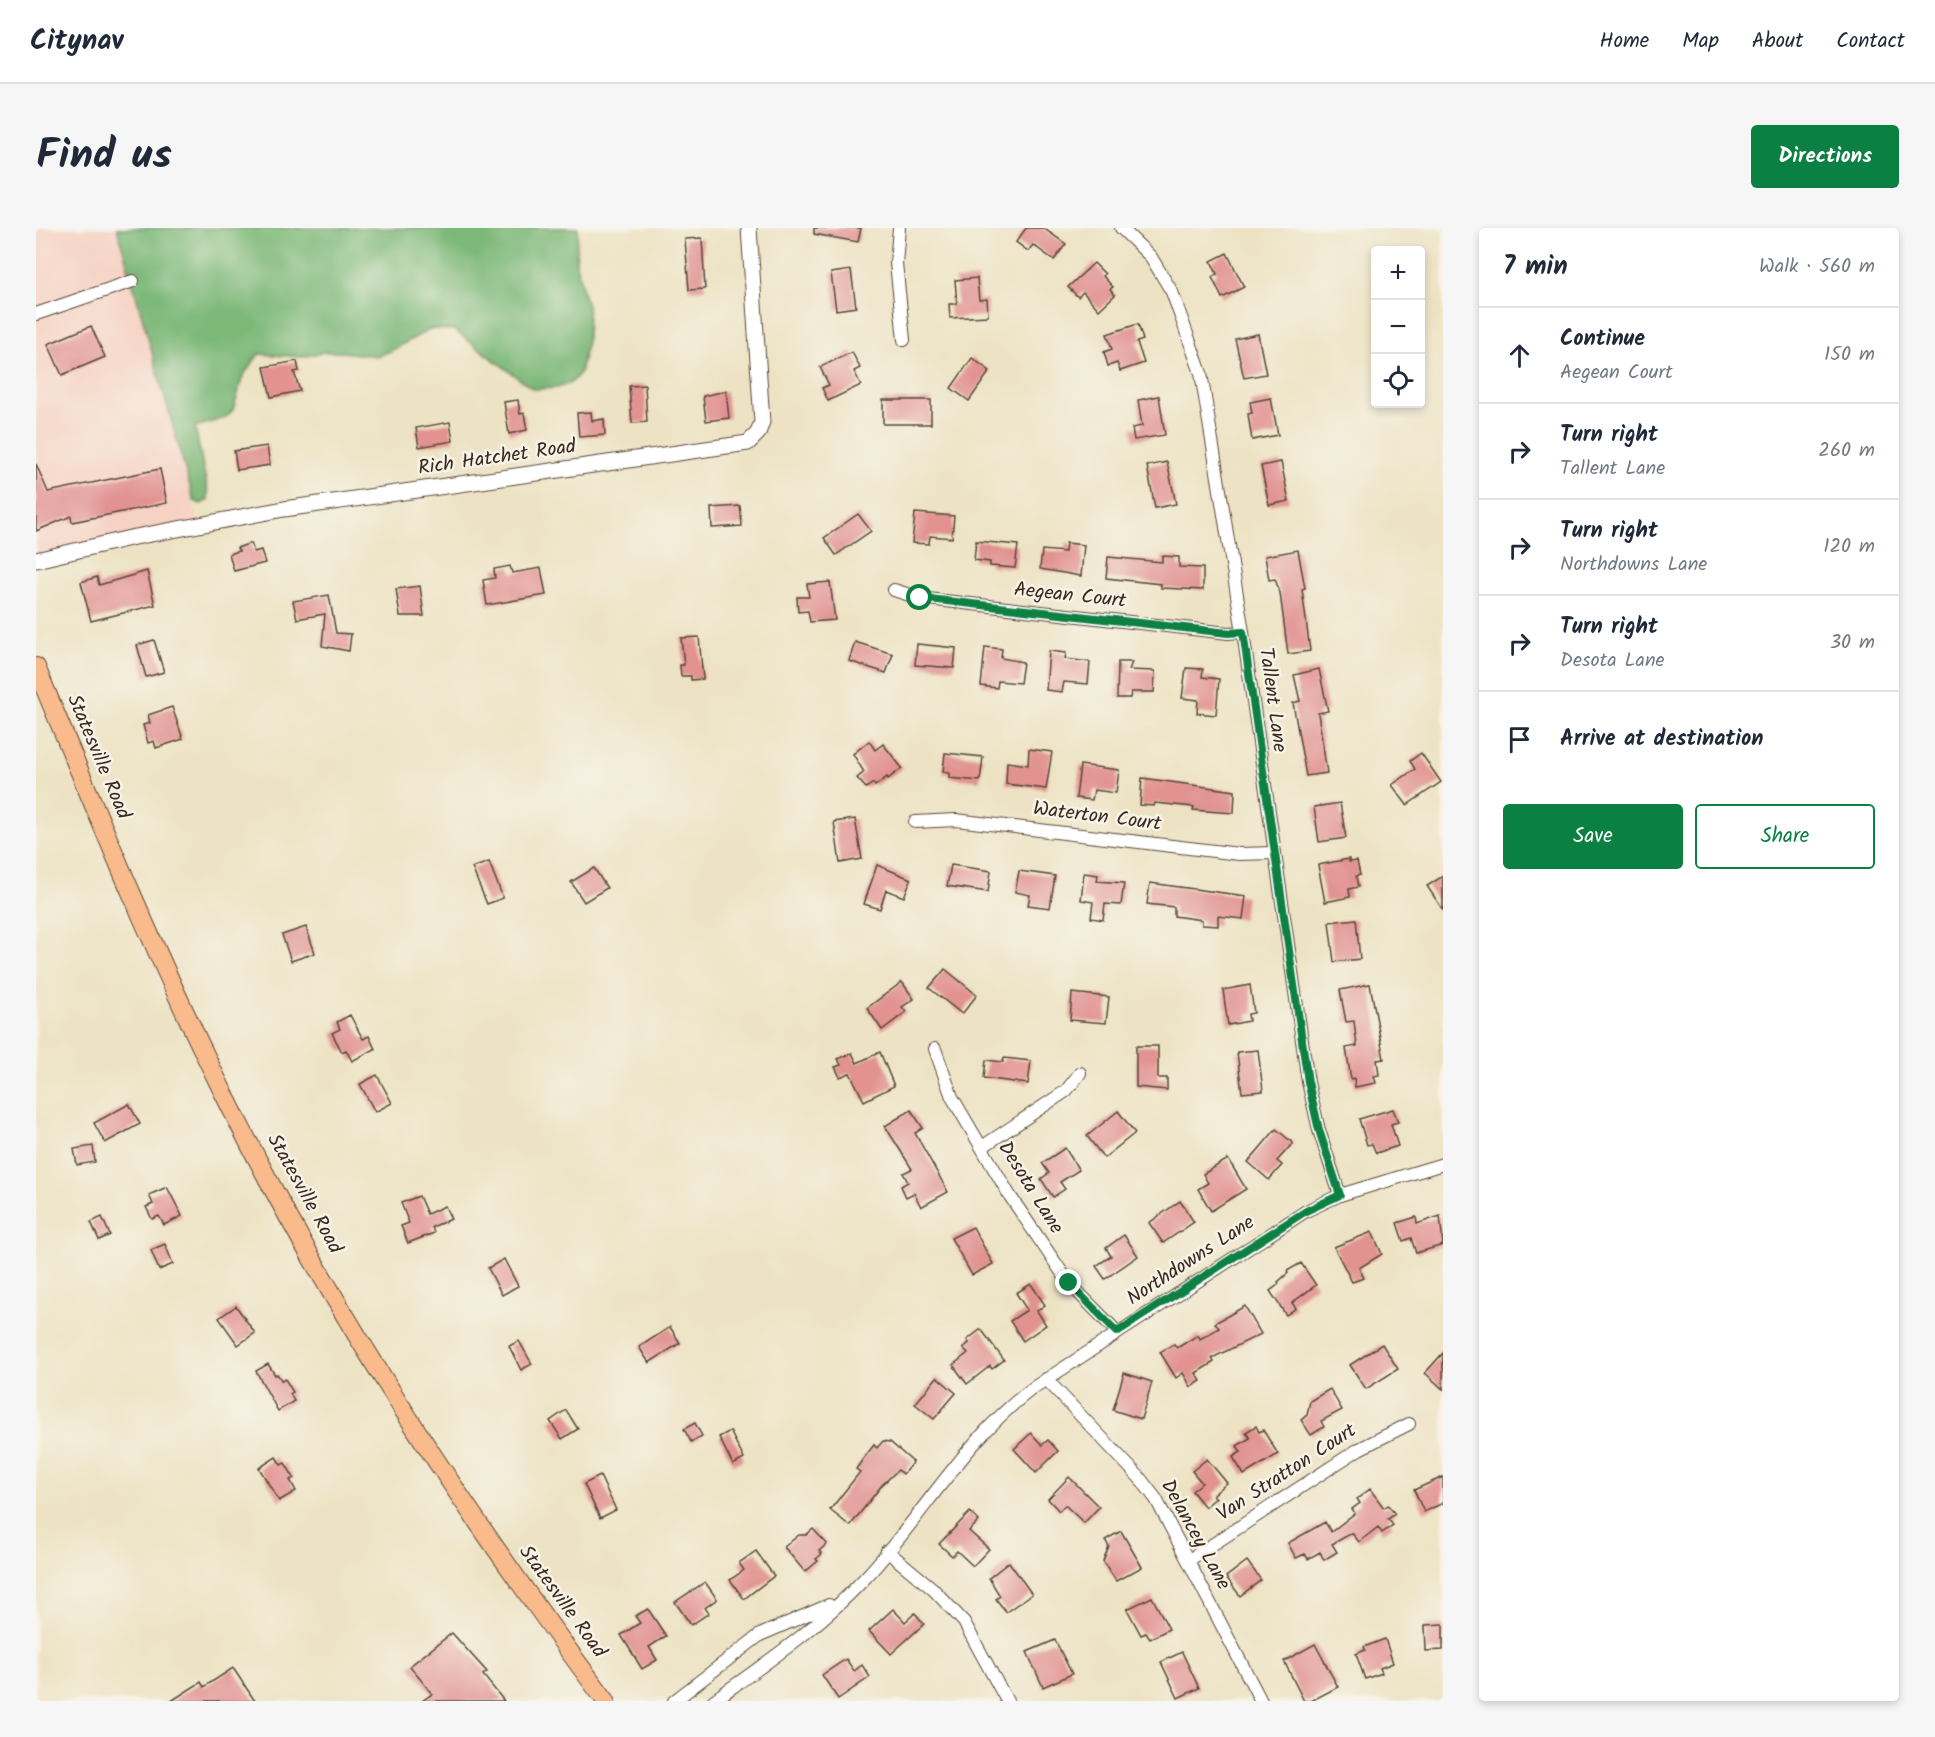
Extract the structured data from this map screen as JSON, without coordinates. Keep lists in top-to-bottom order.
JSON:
{
  "streets": {
    "main road": ["Statesville Road"],
    "street": [
      "Rich Hatchet Road",
      "Aegean Court",
      "Tallent Lane",
      "Waterton Court",
      "Desota Lane",
      "Northdowns Lane",
      "Van Stratton Court",
      "Delancey Lane"
    ]
  },
  "crossings": [
    ["Aegean Court", "Tallent Lane"],
    ["Tallent Lane", "Waterton Court"],
    ["Tallent Lane", "Northdowns Lane"],
    ["Desota Lane", "Northdowns Lane"],
    ["Northdowns Lane", "Delancey Lane"],
    ["Van Stratton Court", "Delancey Lane"]
  ],
  "page": {
    "header": "Citynav",
    "nav": [
      "Home",
      "Map",
      "About",
      "Contact"
    ],
    "title": "Find us",
    "buttons": [
      "Directions",
      ["Save", "Share"]
    ],
    "heading": ["7 min", "Walk · 560 m"],
    "map_buttons": ["+", "−"],
    "list": [
      ["Continue", "Aegean Court", "150 m"],
      ["Turn right", "Tallent Lane", "260 m"],
      ["Turn right", "Northdowns Lane", "120 m"],
      ["Turn right", "Desota Lane", "30 m"],
      "Arrive at destination"
    ]
  }
}
